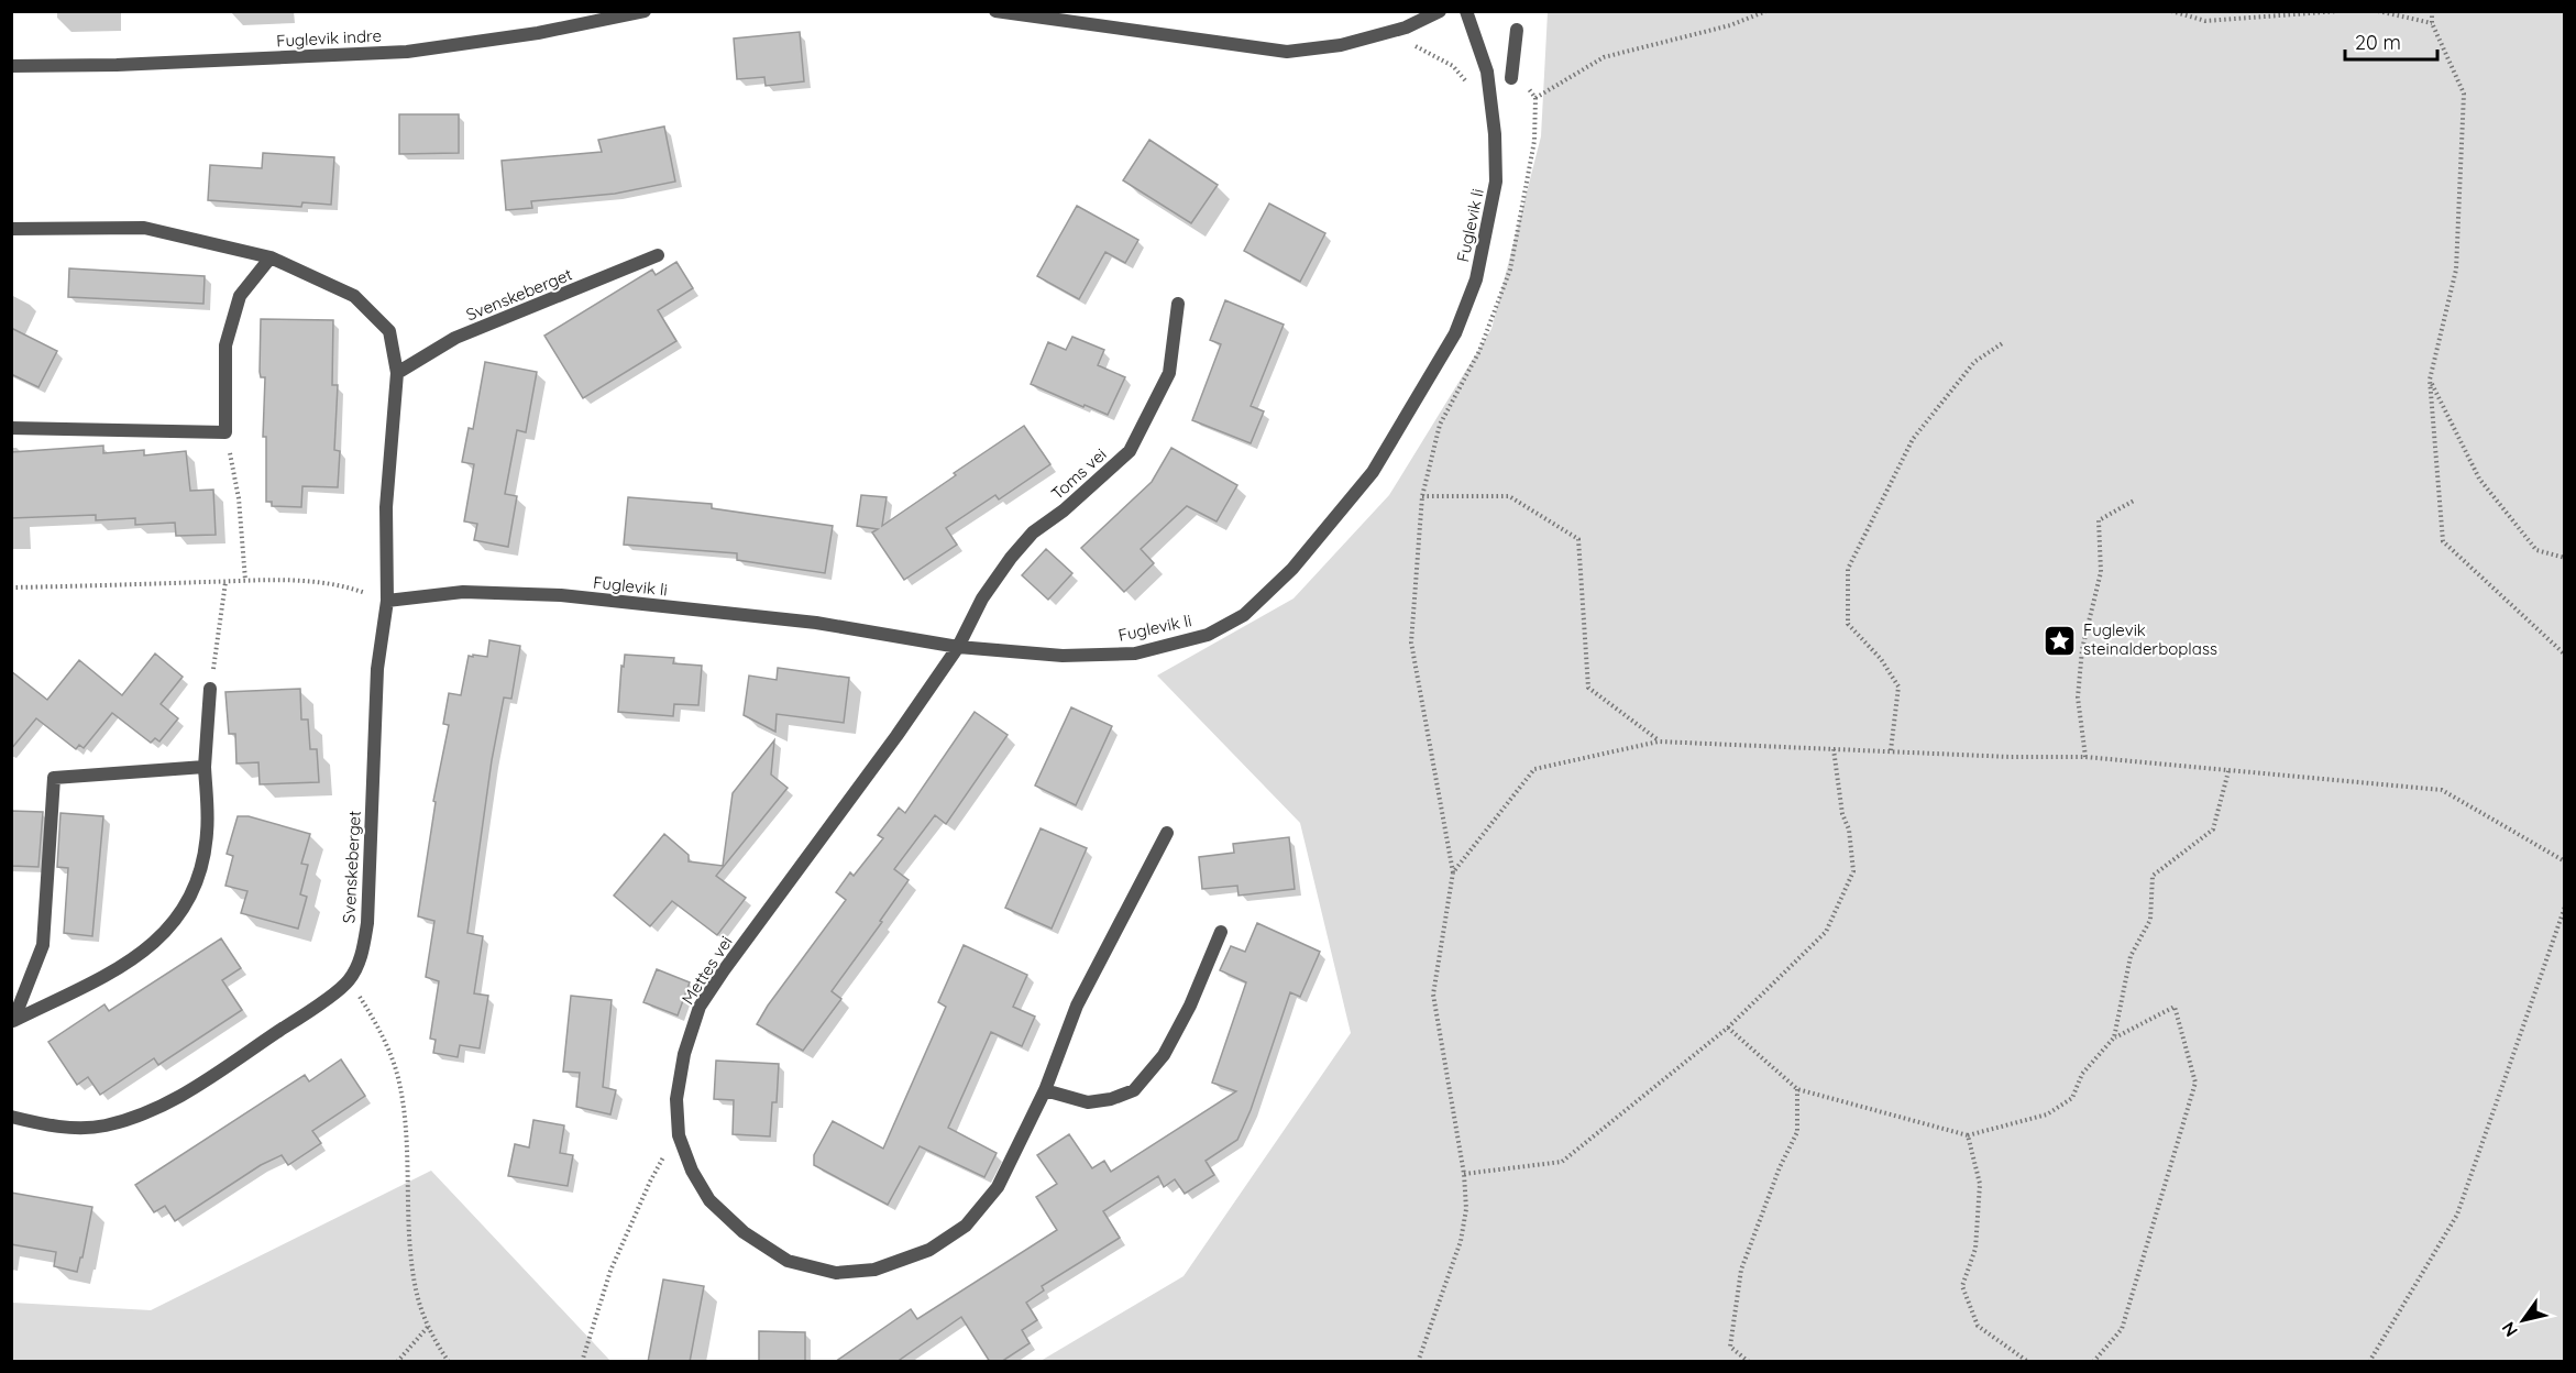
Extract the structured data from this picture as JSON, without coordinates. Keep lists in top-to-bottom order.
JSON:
{
  "streets": {
    "street": [
      "Fuglevik indre",
      "Fuglevik li",
      "Svenskeberget",
      "Toms vei",
      "Mettes vei"
    ]
  },
  "crossings": [
    ["Fuglevik li", "Svenskeberget"],
    ["Fuglevik li", "Toms vei"],
    ["Fuglevik li", "Mettes vei"],
    ["Toms vei", "Mettes vei"]
  ],
  "places": {
    "place": ["Fuglevik steinalderboplass"]
  },
  "scale_bar": "20 m",
  "north": "bottom left"
}
